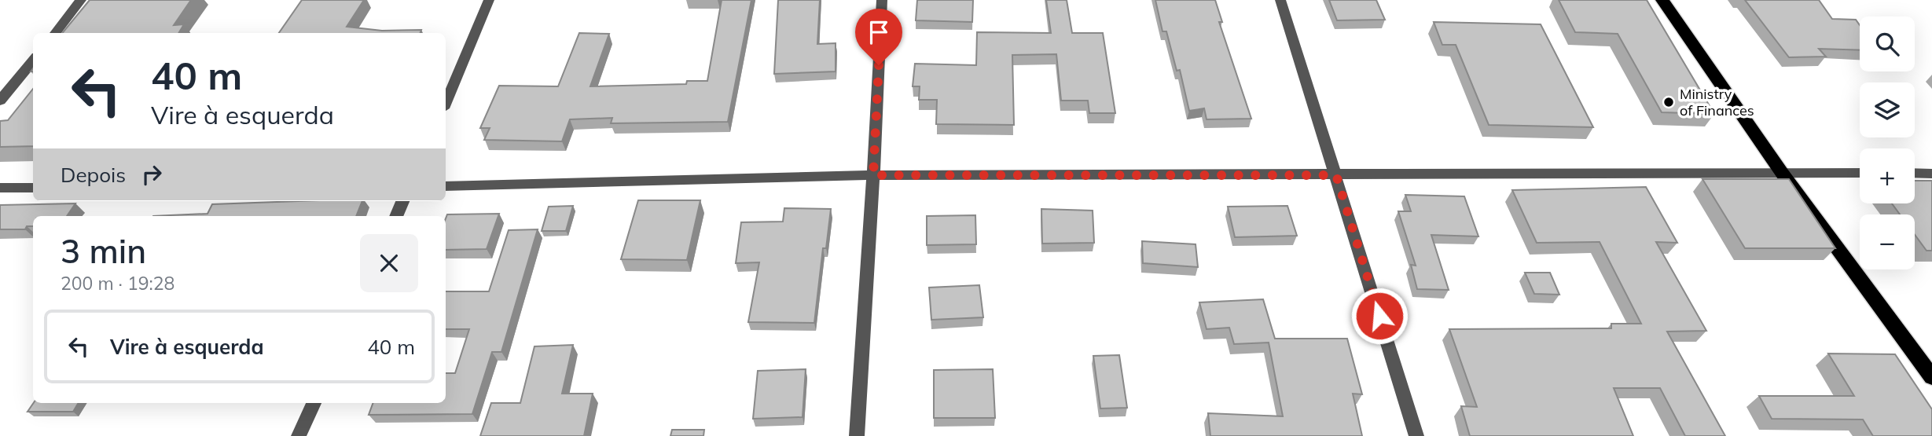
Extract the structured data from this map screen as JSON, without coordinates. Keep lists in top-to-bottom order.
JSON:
{
  "places": ["Ministry of Finances"],
  "page": {
    "map_buttons": ["+", "−"],
    "turn": ["40 m", "Vire à esquerda"],
    "then": "Depois",
    "heading": ["3 min", "200 m · 19:28"],
    "list": [
      {
        "name": "Vire à esquerda",
        "value": "40 m"
      }
    ]
  }
}
